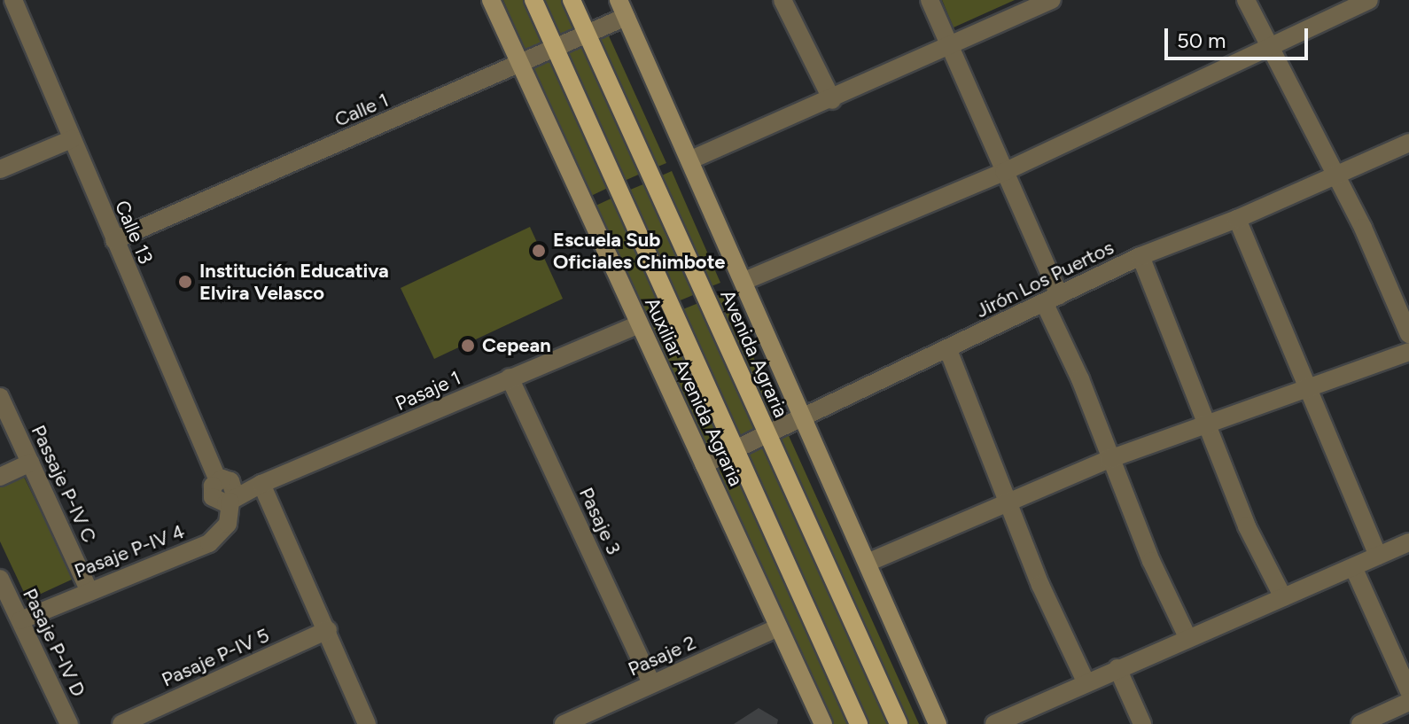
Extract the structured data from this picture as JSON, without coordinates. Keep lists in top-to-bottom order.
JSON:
{
  "streets": {
    "main road": ["Avenida Agraria"],
    "street": [
      "Calle 1",
      "Calle 13",
      "Jirón Los Puertos",
      "Pasaje 1",
      "Auxiliar Avenida Agraria",
      "Passaje P-IV C",
      "Pasaje 3",
      "Pasaje P-IV 4",
      "Pasaje P-IV D",
      "Pasaje 2",
      "Pasaje P-IV 5"
    ]
  },
  "crossings": [
    ["Calle 1", "Calle 13"],
    ["Calle 1", "Avenida Agraria"],
    ["Calle 1", "Auxiliar Avenida Agraria"],
    ["Calle 13", "Pasaje 1"],
    ["Calle 13", "Pasaje P-IV 4"],
    ["Jirón Los Puertos", "Avenida Agraria"],
    ["Jirón Los Puertos", "Auxiliar Avenida Agraria"],
    ["Pasaje 1", "Auxiliar Avenida Agraria"],
    ["Pasaje 1", "Pasaje 3"],
    ["Pasaje 1", "Pasaje P-IV 4"],
    ["Auxiliar Avenida Agraria", "Pasaje 2"],
    ["Passaje P-IV C", "Pasaje P-IV 4"],
    ["Pasaje 3", "Pasaje 2"],
    ["Pasaje P-IV 4", "Pasaje P-IV D"]
  ],
  "places": ["Escuela Sub Oficiales Chimbote", "Institución Educativa Elvira Velasco", "Cepean"],
  "scale_bar": "50 m"
}
